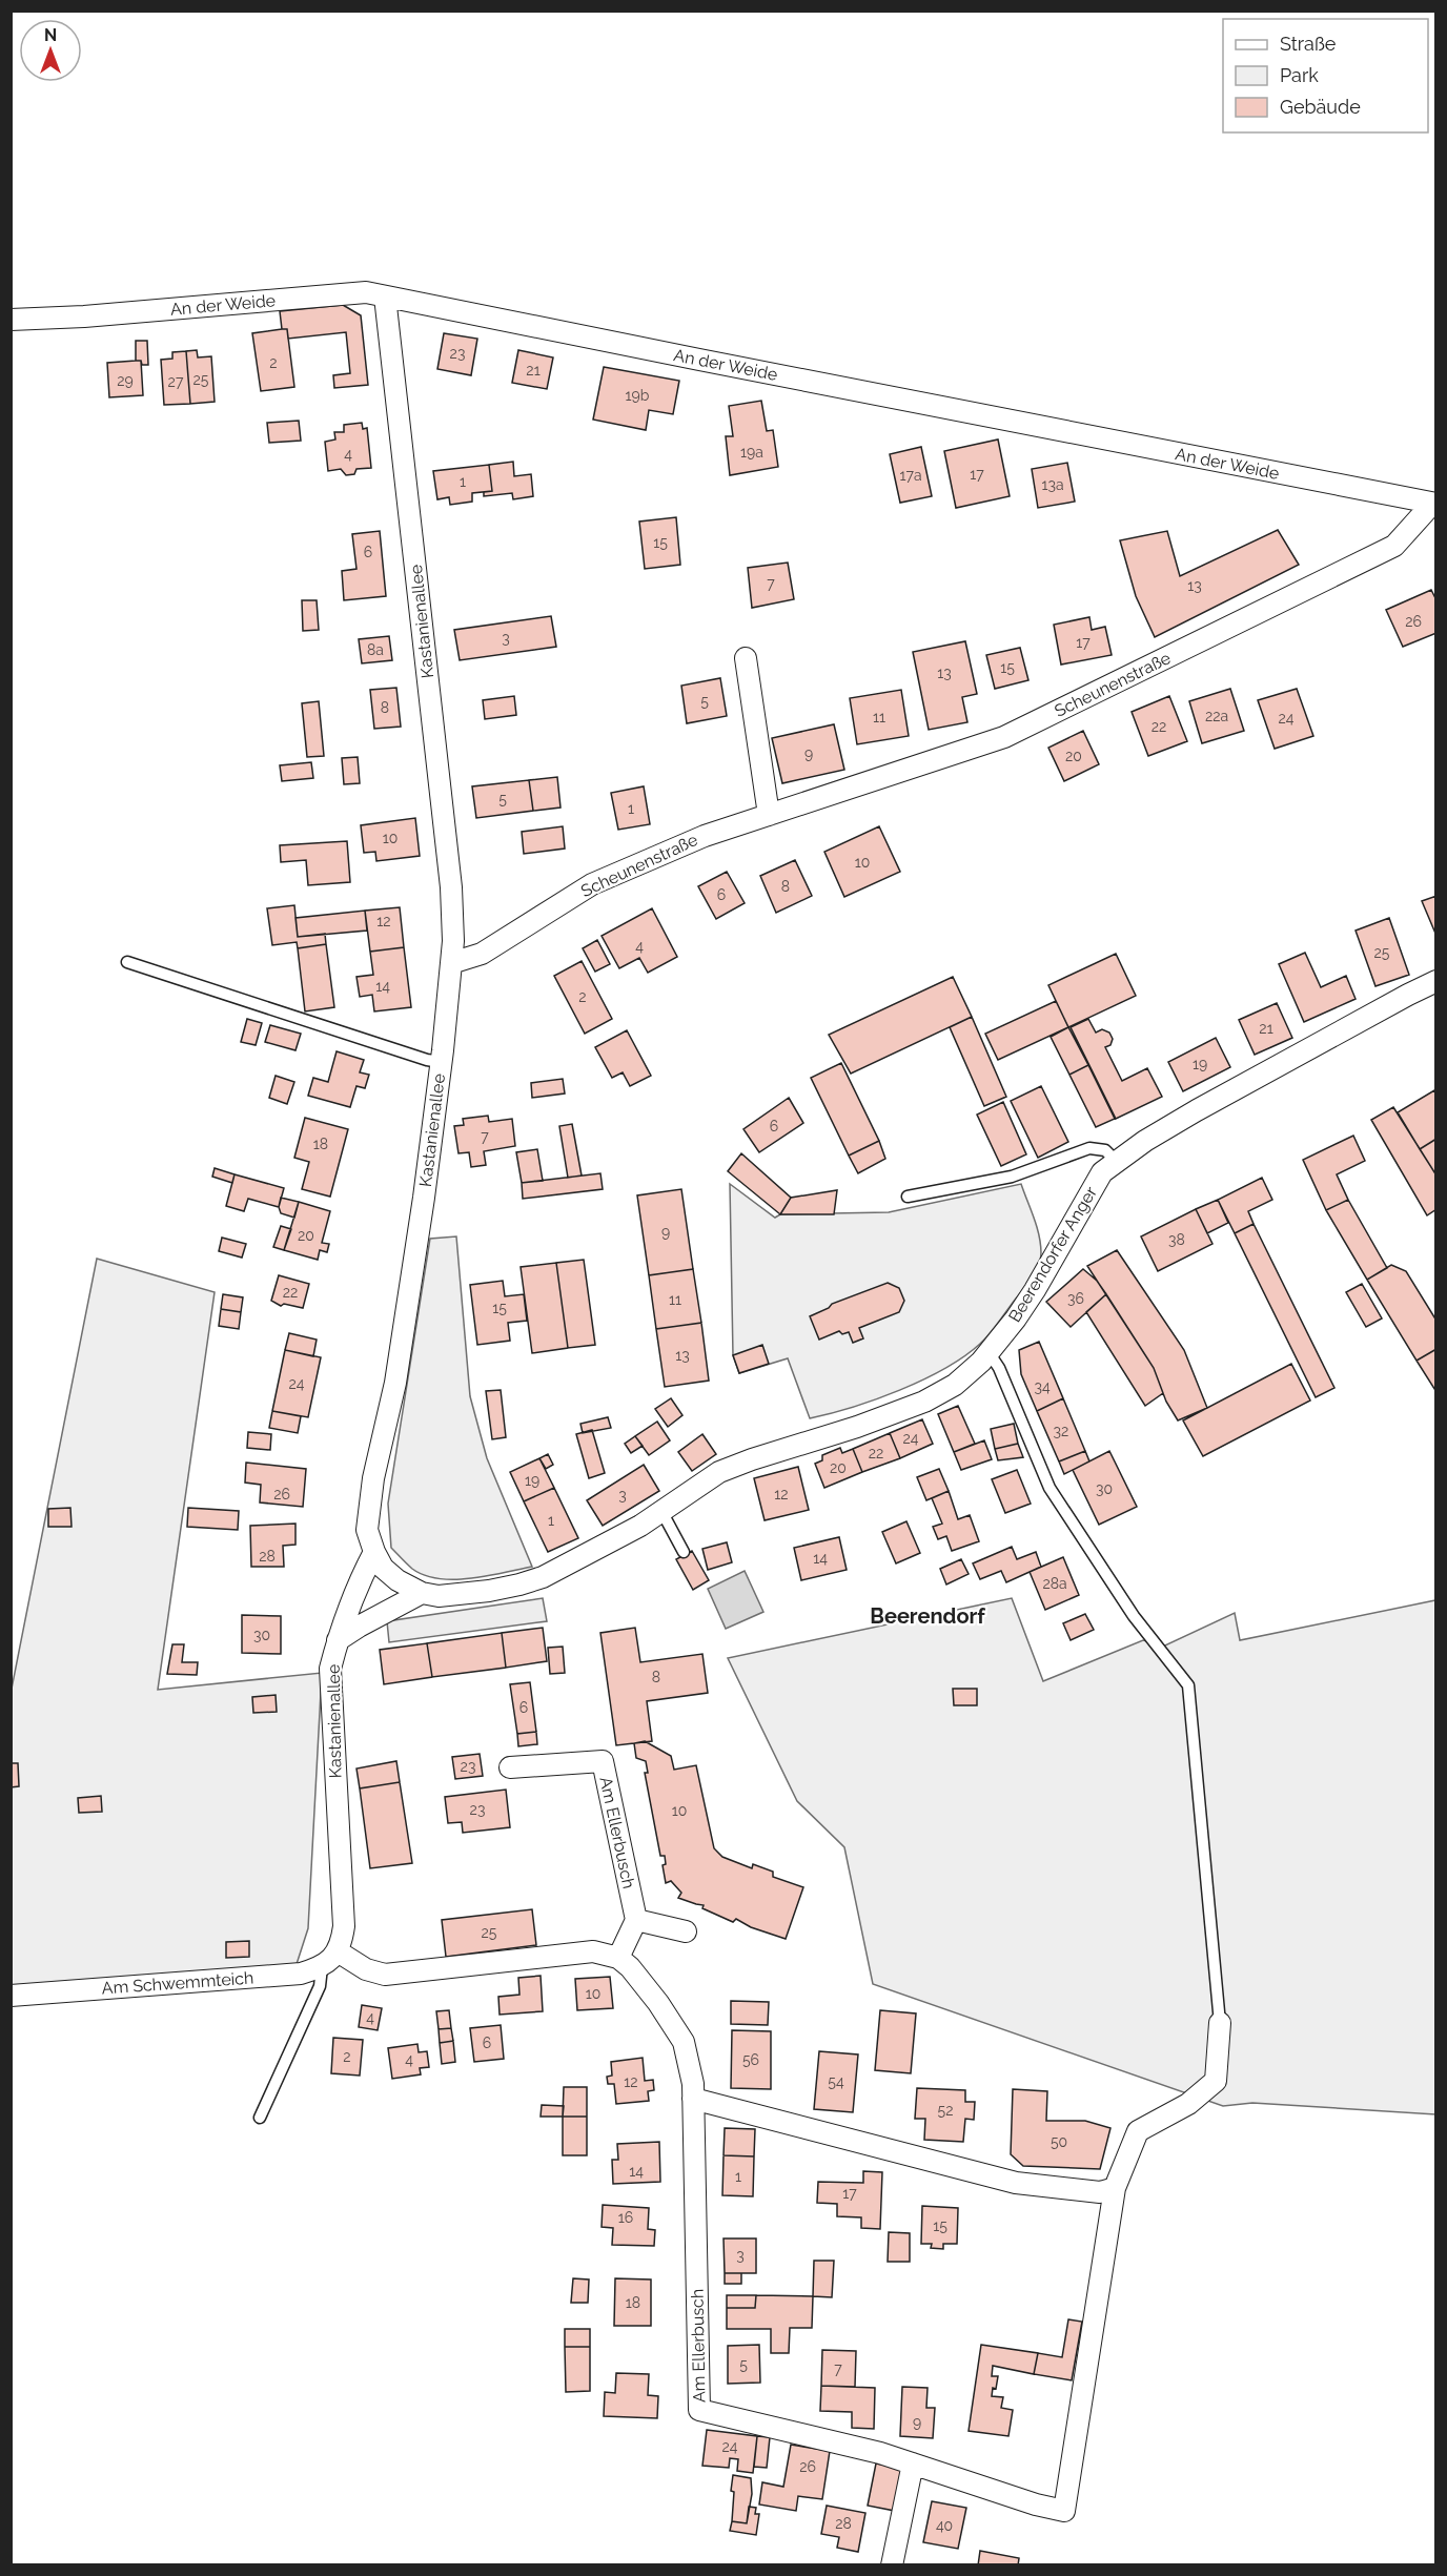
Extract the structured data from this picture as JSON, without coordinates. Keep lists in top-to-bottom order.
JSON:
{
  "streets": {
    "street": [
      "An der Weide",
      "Kastanienallee",
      "Scheunenstraße",
      "Beerendorfer Anger",
      "Am Ellerbusch",
      "Am Schwemmteich"
    ]
  },
  "crossings": [
    ["An der Weide", "Kastanienallee"],
    ["An der Weide", "Scheunenstraße"],
    ["Kastanienallee", "Scheunenstraße"],
    ["Kastanienallee", "Beerendorfer Anger"]
  ],
  "districts": ["Beerendorf"],
  "house_numbers": [
    "23",
    "2",
    "21",
    "25",
    "29",
    "27",
    "19b",
    "19a",
    "4",
    "17",
    "17a",
    "1",
    "13a",
    "15",
    "6",
    "7",
    "13",
    "26",
    "3",
    "17",
    "8a",
    "15",
    "13",
    "5",
    "8",
    "22a",
    "11",
    "24",
    "22",
    "9",
    "20",
    "5",
    "1",
    "10",
    "10",
    "8",
    "6",
    "12",
    "4",
    "25",
    "14",
    "2",
    "21",
    "19",
    "6",
    "7",
    "18",
    "9",
    "20",
    "38",
    "22",
    "36",
    "11",
    "15",
    "13",
    "24",
    "34",
    "32",
    "24",
    "22",
    "20",
    "19",
    "30",
    "26",
    "12",
    "3",
    "1",
    "28",
    "14",
    "28a",
    "30",
    "8",
    "6",
    "23",
    "23",
    "10",
    "25",
    "10",
    "4",
    "6",
    "2",
    "4",
    "56",
    "12",
    "54",
    "52",
    "50",
    "14",
    "1",
    "17",
    "16",
    "15",
    "3",
    "18",
    "5",
    "7",
    "9",
    "24",
    "26",
    "28",
    "40"
  ],
  "legend": ["Straße", "Park", "Gebäude"],
  "north": "top"
}
